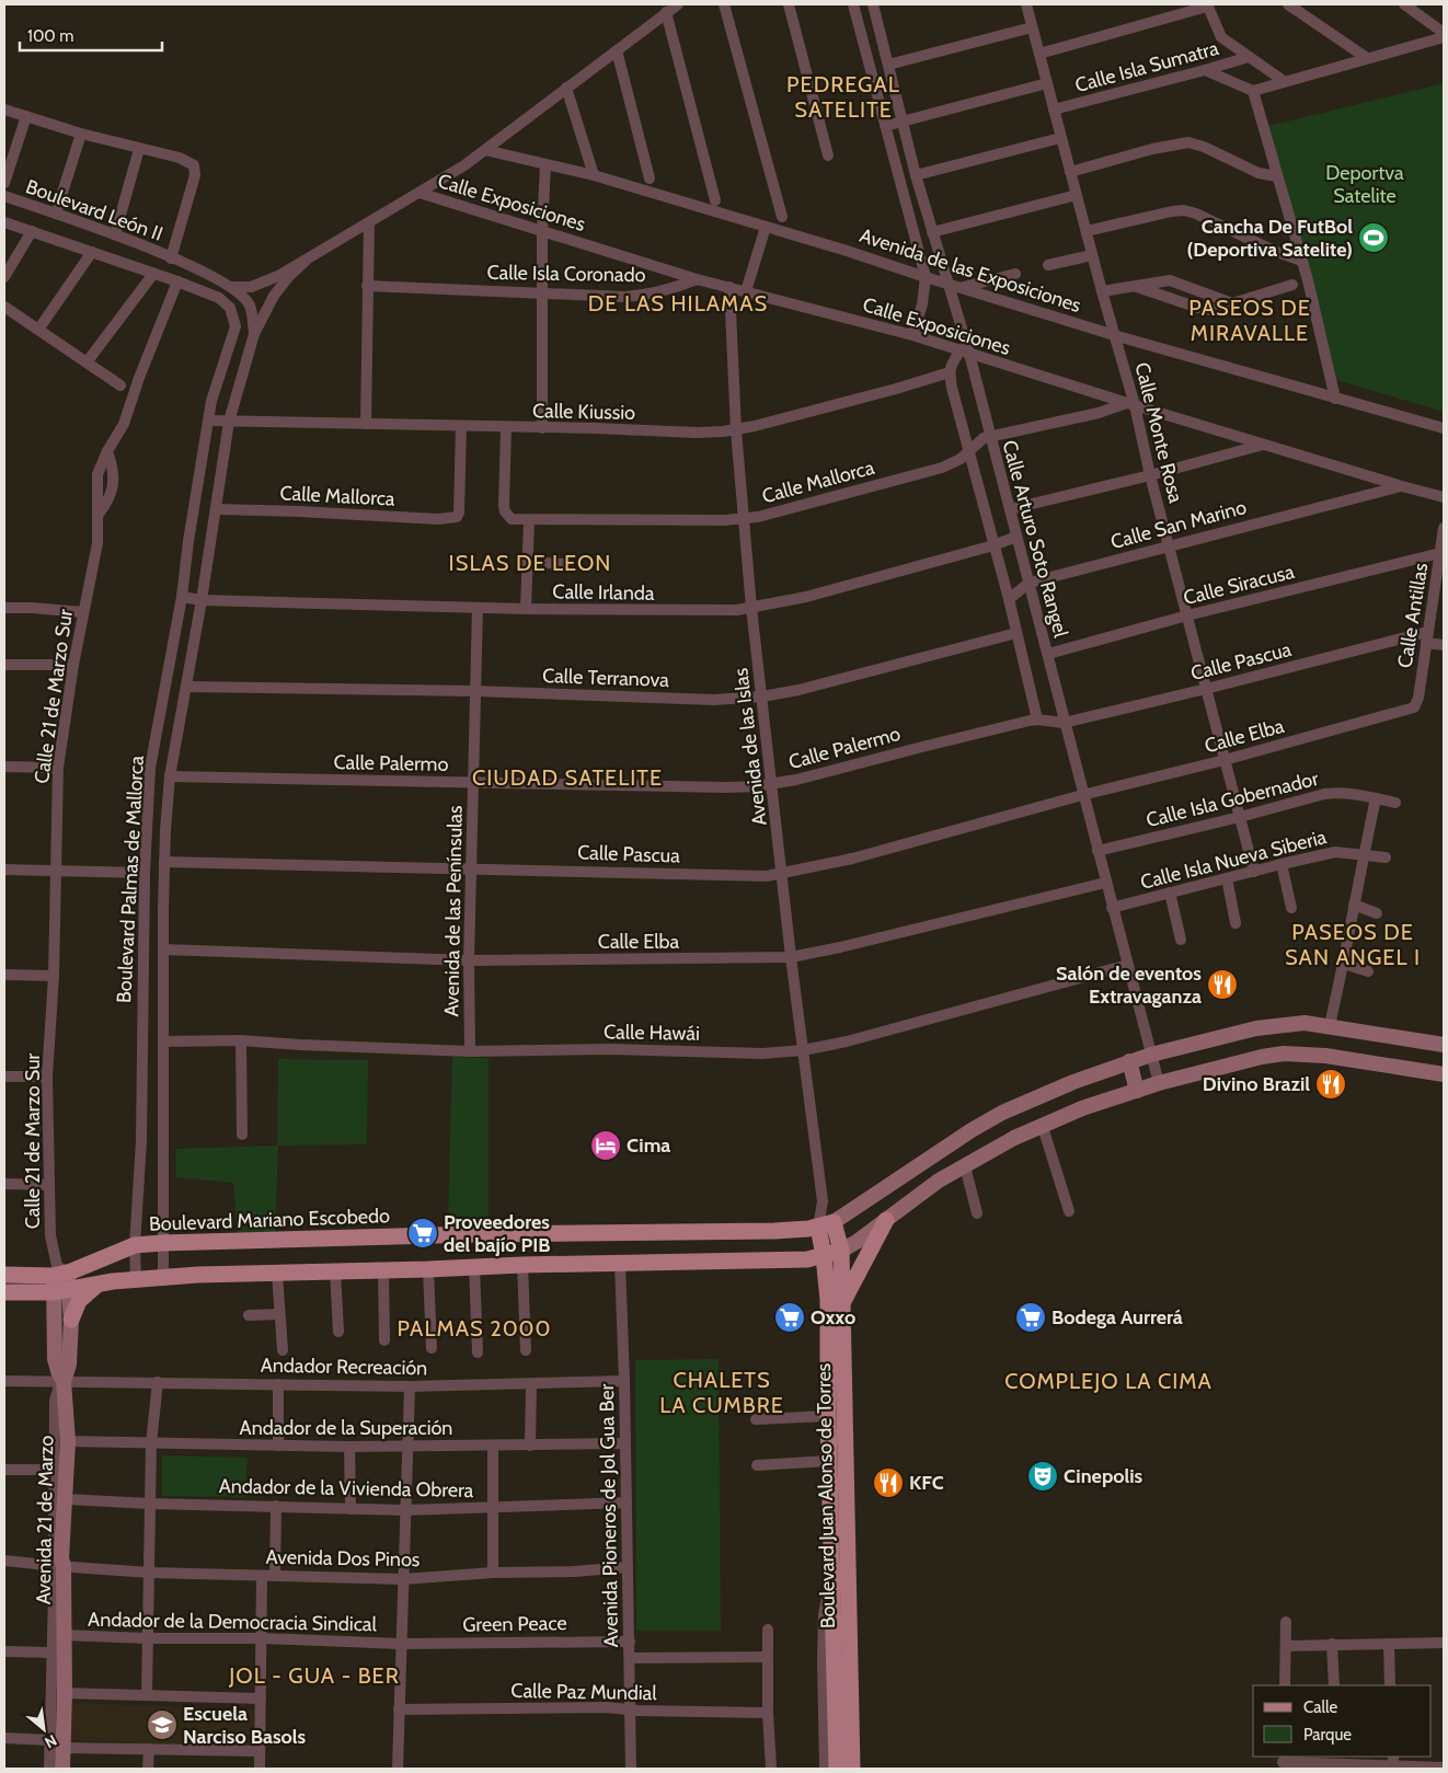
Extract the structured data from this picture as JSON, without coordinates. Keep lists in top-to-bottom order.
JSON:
{
  "streets": {
    "main road": ["Boulevard Mariano Escobedo", "Boulevard Juan Alonso de Torres"],
    "street": [
      "Calle Isla Sumatra",
      "Calle Exposiciones",
      "Boulevard León II",
      "Avenida de las Exposiciones",
      "Calle Isla Coronado",
      "Calle Kiussio",
      "Calle Monte Rosa",
      "Calle Mallorca",
      "Calle San Marino",
      "Calle Arturo Soto Rangel",
      "Calle Siracusa",
      "Calle Irlanda",
      "Calle Antillas",
      "Calle Pascua",
      "Calle Terranova",
      "Calle 21 de Marzo Sur",
      "Calle Elba",
      "Avenida de las Islas",
      "Calle Palermo",
      "Calle Isla Gobernador",
      "Calle Isla Nueva Siberia",
      "Boulevard Palmas de Mallorca",
      "Avenida de las Penínsulas",
      "Calle Hawái",
      "Andador Recreación",
      "Andador de la Superación",
      "Andador de la Vivienda Obrera",
      "Avenida Pioneros de Jol Gua Ber",
      "Avenida 21 de Marzo",
      "Avenida Dos Pinos",
      "Andador de la Democracia Sindical",
      "Green Peace",
      "Calle Paz Mundial"
    ]
  },
  "crossings": [
    ["Calle Isla Sumatra", "Calle Monte Rosa"],
    ["Calle Exposiciones", "Calle Isla Coronado"],
    ["Calle Exposiciones", "Calle Monte Rosa"],
    ["Calle Exposiciones", "Calle Mallorca"],
    ["Calle Exposiciones", "Calle San Marino"],
    ["Calle Exposiciones", "Calle Arturo Soto Rangel"],
    ["Calle Exposiciones", "Avenida de las Islas"],
    ["Avenida de las Exposiciones", "Calle Monte Rosa"],
    ["Avenida de las Exposiciones", "Calle Arturo Soto Rangel"],
    ["Calle Kiussio", "Calle Mallorca"],
    ["Calle Kiussio", "Avenida de las Islas"],
    ["Calle Kiussio", "Boulevard Palmas de Mallorca"],
    ["Calle Monte Rosa", "Calle Mallorca"],
    ["Calle Monte Rosa", "Calle San Marino"],
    ["Calle Monte Rosa", "Calle Siracusa"],
    ["Calle Monte Rosa", "Calle Pascua"],
    ["Calle Monte Rosa", "Calle Elba"],
    ["Calle Monte Rosa", "Calle Isla Gobernador"],
    ["Calle Monte Rosa", "Calle Isla Nueva Siberia"],
    ["Calle Mallorca", "Calle Arturo Soto Rangel"],
    ["Calle Mallorca", "Avenida de las Islas"],
    ["Calle Mallorca", "Boulevard Palmas de Mallorca"],
    ["Calle San Marino", "Calle Arturo Soto Rangel"],
    ["Calle Arturo Soto Rangel", "Calle Siracusa"],
    ["Calle Arturo Soto Rangel", "Calle Irlanda"],
    ["Calle Arturo Soto Rangel", "Calle Pascua"],
    ["Calle Arturo Soto Rangel", "Calle Elba"],
    ["Calle Arturo Soto Rangel", "Calle Palermo"],
    ["Calle Arturo Soto Rangel", "Calle Isla Gobernador"],
    ["Calle Arturo Soto Rangel", "Calle Isla Nueva Siberia"],
    ["Calle Arturo Soto Rangel", "Calle Hawái"],
    ["Calle Arturo Soto Rangel", "Boulevard Mariano Escobedo"],
    ["Calle Siracusa", "Calle Antillas"],
    ["Calle Irlanda", "Avenida de las Islas"],
    ["Calle Irlanda", "Boulevard Palmas de Mallorca"],
    ["Calle Irlanda", "Avenida de las Penínsulas"],
    ["Calle Antillas", "Calle Pascua"],
    ["Calle Antillas", "Calle Elba"],
    ["Calle Pascua", "Calle Elba"],
    ["Calle Pascua", "Avenida de las Islas"],
    ["Calle Pascua", "Calle Palermo"],
    ["Calle Pascua", "Boulevard Palmas de Mallorca"],
    ["Calle Pascua", "Avenida de las Penínsulas"],
    ["Calle Terranova", "Avenida de las Islas"],
    ["Calle Terranova", "Boulevard Palmas de Mallorca"],
    ["Calle Terranova", "Avenida de las Penínsulas"],
    ["Calle 21 de Marzo Sur", "Boulevard Palmas de Mallorca"],
    ["Calle 21 de Marzo Sur", "Boulevard Mariano Escobedo"],
    ["Calle 21 de Marzo Sur", "Avenida 21 de Marzo"],
    ["Calle Elba", "Avenida de las Islas"],
    ["Calle Elba", "Boulevard Palmas de Mallorca"],
    ["Calle Elba", "Avenida de las Penínsulas"],
    ["Avenida de las Islas", "Calle Palermo"],
    ["Avenida de las Islas", "Calle Hawái"],
    ["Avenida de las Islas", "Boulevard Mariano Escobedo"],
    ["Avenida de las Islas", "Boulevard Juan Alonso de Torres"],
    ["Calle Palermo", "Boulevard Palmas de Mallorca"],
    ["Calle Palermo", "Avenida de las Penínsulas"],
    ["Boulevard Palmas de Mallorca", "Calle Hawái"],
    ["Boulevard Palmas de Mallorca", "Boulevard Mariano Escobedo"],
    ["Avenida de las Penínsulas", "Calle Hawái"],
    ["Boulevard Mariano Escobedo", "Boulevard Juan Alonso de Torres"],
    ["Boulevard Mariano Escobedo", "Avenida Pioneros de Jol Gua Ber"],
    ["Boulevard Mariano Escobedo", "Avenida 21 de Marzo"],
    ["Andador Recreación", "Avenida Pioneros de Jol Gua Ber"],
    ["Andador Recreación", "Avenida 21 de Marzo"],
    ["Andador de la Superación", "Avenida Pioneros de Jol Gua Ber"],
    ["Andador de la Superación", "Avenida 21 de Marzo"],
    ["Andador de la Vivienda Obrera", "Avenida Pioneros de Jol Gua Ber"],
    ["Andador de la Vivienda Obrera", "Avenida 21 de Marzo"],
    ["Avenida Pioneros de Jol Gua Ber", "Avenida Dos Pinos"],
    ["Avenida Pioneros de Jol Gua Ber", "Green Peace"],
    ["Avenida Pioneros de Jol Gua Ber", "Calle Paz Mundial"],
    ["Avenida 21 de Marzo", "Avenida Dos Pinos"],
    ["Avenida 21 de Marzo", "Andador de la Democracia Sindical"],
    ["Andador de la Democracia Sindical", "Green Peace"]
  ],
  "districts": [
    "PEDREGAL SATELITE",
    "DE LAS HILAMAS",
    "PASEOS DE MIRAVALLE",
    "ISLAS DE LEON",
    "CIUDAD SATELITE",
    "PASEOS DE SAN ANGEL I",
    "PALMAS 2000",
    "CHALETS LA CUMBRE",
    "COMPLEJO LA CIMA",
    "JOL - GUA - BER"
  ],
  "parks": ["Deportva Satelite"],
  "places": {
    "sports": ["Cancha De FutBol (Deportiva Satelite)"],
    "restaurant": ["Salón de eventos Extravaganza", "Divino Brazil", "KFC"],
    "hotel": ["Cima"],
    "supermarket": ["Proveedores del bajío PIB", "Oxxo", "Bodega Aurrerá"],
    "theatre": ["Cinepolis"],
    "school or university": ["Escuela Narciso Basols"]
  },
  "legend": ["Calle", "Parque"],
  "scale_bar": "100 m",
  "north": "bottom right"
}
